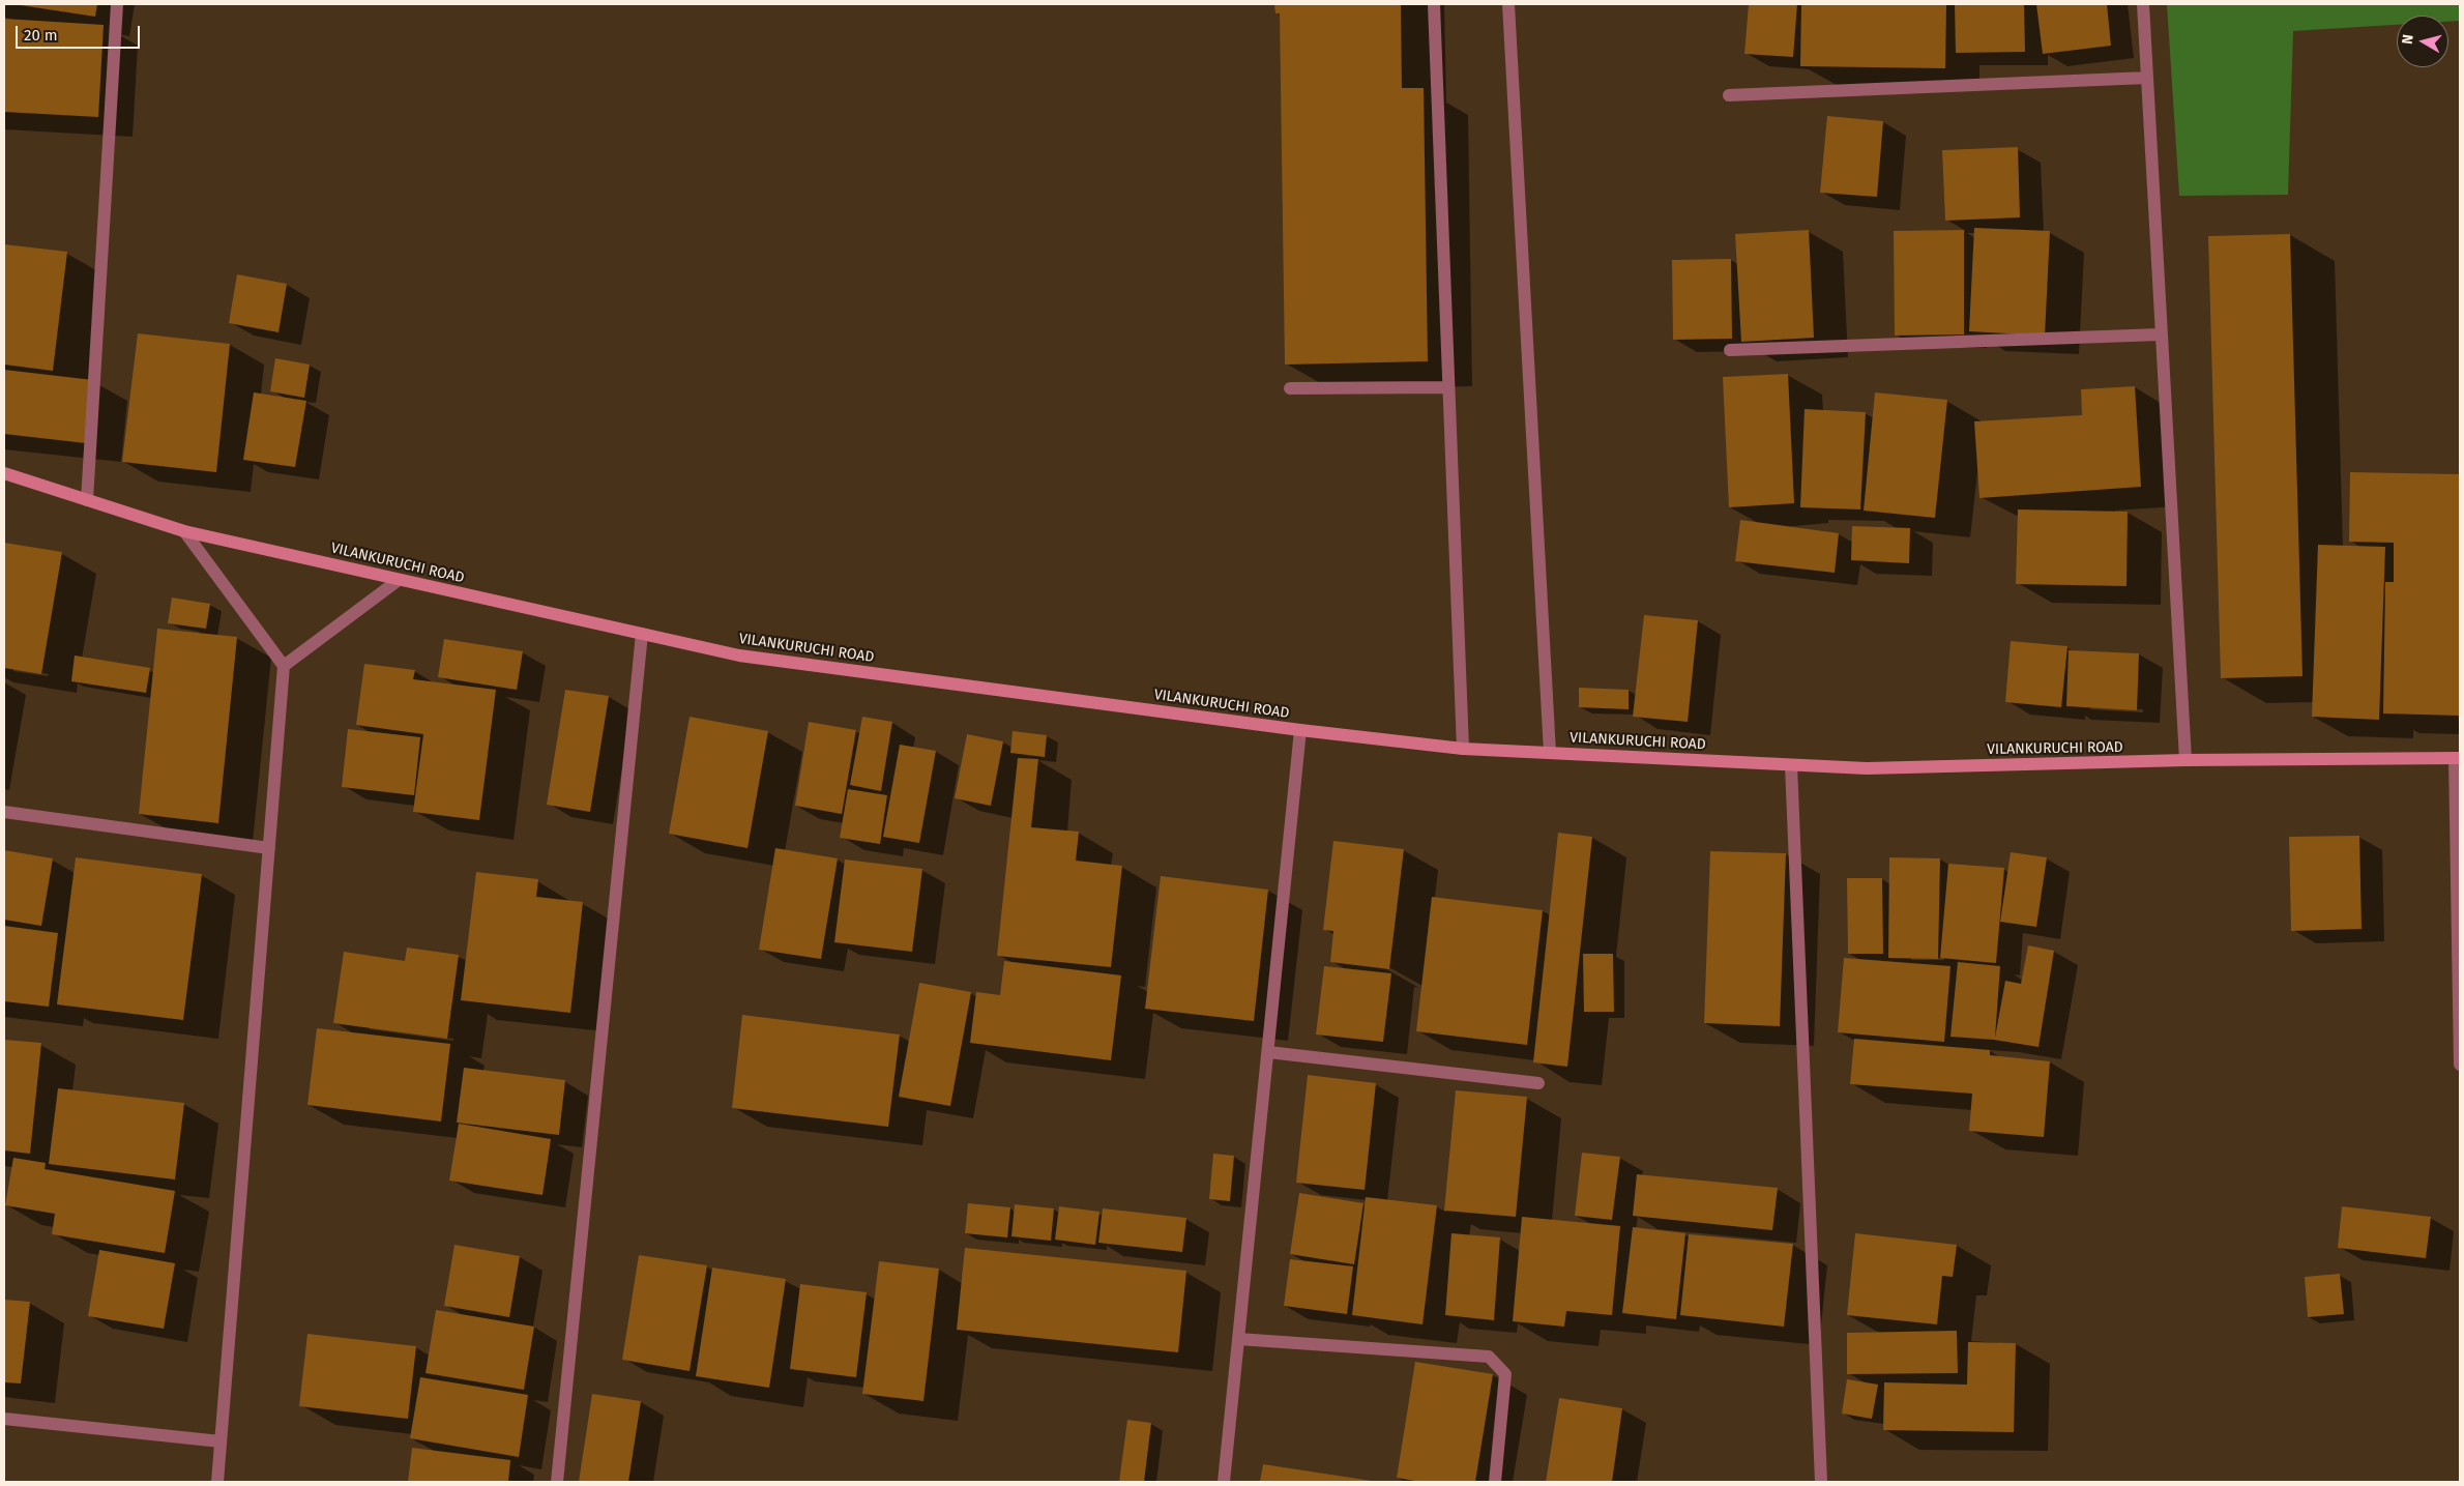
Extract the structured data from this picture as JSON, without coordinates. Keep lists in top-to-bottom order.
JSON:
{
  "streets": {
    "main road": ["VILANKURUCHI ROAD"]
  },
  "scale_bar": "20 m",
  "north": "left"
}
